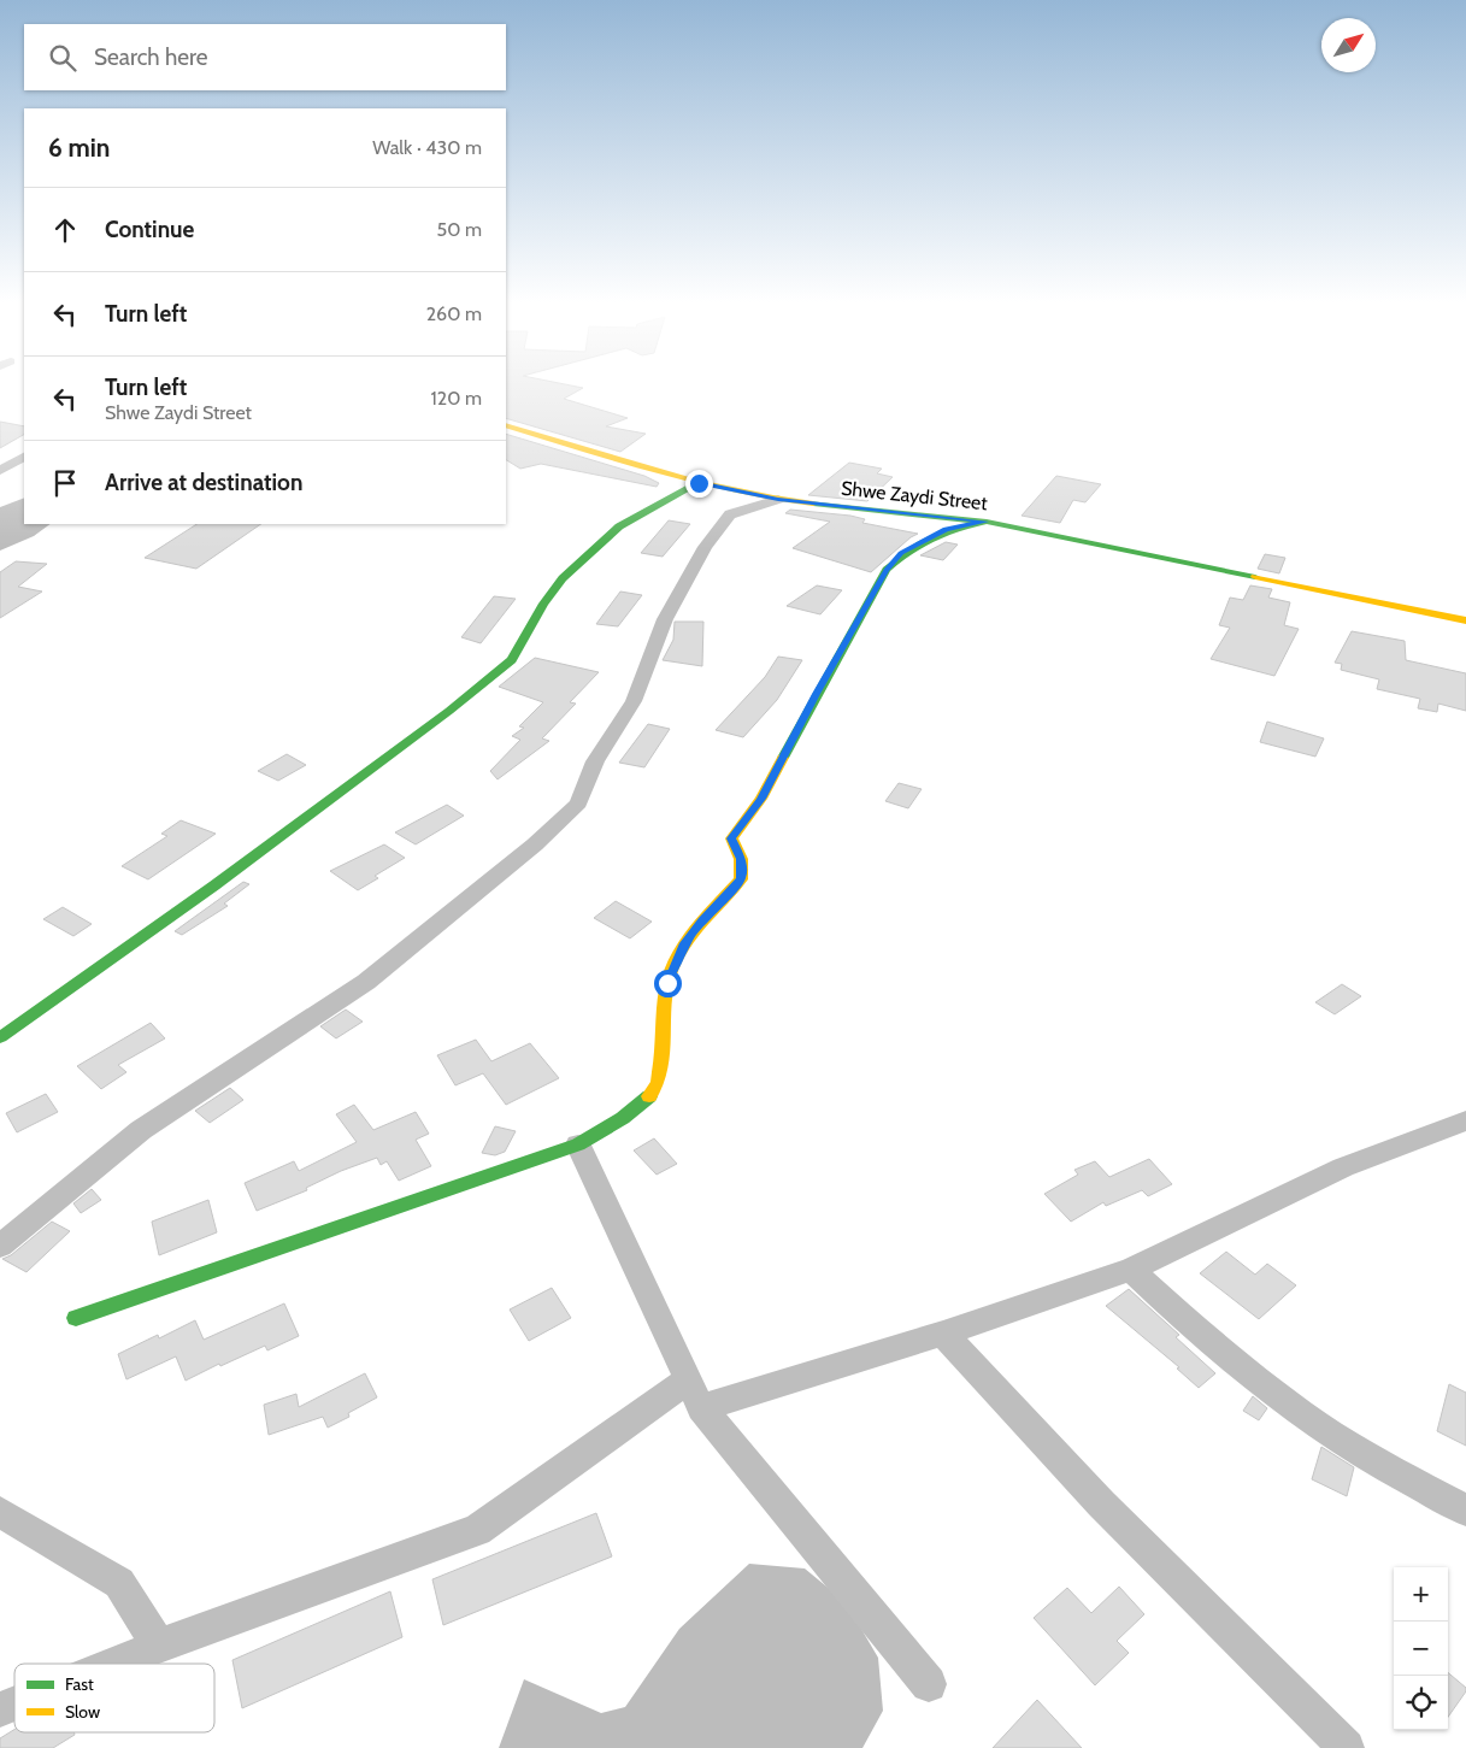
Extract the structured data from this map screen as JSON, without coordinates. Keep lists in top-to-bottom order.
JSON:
{
  "streets": {
    "street": ["Shwe Zaydi Street"]
  },
  "legend": ["Fast", "Slow"],
  "north": "top right",
  "page": {
    "search": "Search here",
    "heading": ["6 min", "Walk · 430 m"],
    "list": [
      ["Continue", "50 m"],
      ["Turn left", "260 m"],
      ["Turn left", "Shwe Zaydi Street", "120 m"],
      "Arrive at destination"
    ],
    "map_buttons": ["+", "−"]
  }
}
